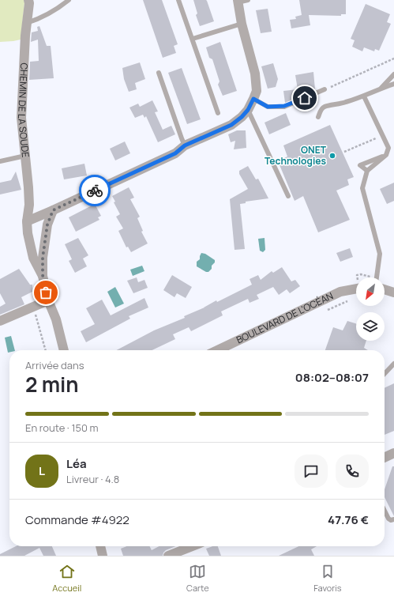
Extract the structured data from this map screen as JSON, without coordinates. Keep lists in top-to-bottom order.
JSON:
{
  "streets": {
    "street": ["CHEMIN DE LA SOUDE", "BOULEVARD DE L'OCÉAN"]
  },
  "places": ["ONET Technologies"],
  "north": "bottom left",
  "page": {
    "heading": ["2 min", "Arrivée dans", "08:02–08:07"],
    "panel": [
      "Léa",
      "Livreur · 4.8",
      "Commande #4922",
      "47.76 €"
    ],
    "bar": "En route · 150 m",
    "round": "L",
    "tabs": ["Accueil", "Carte", "Favoris"]
  }
}
